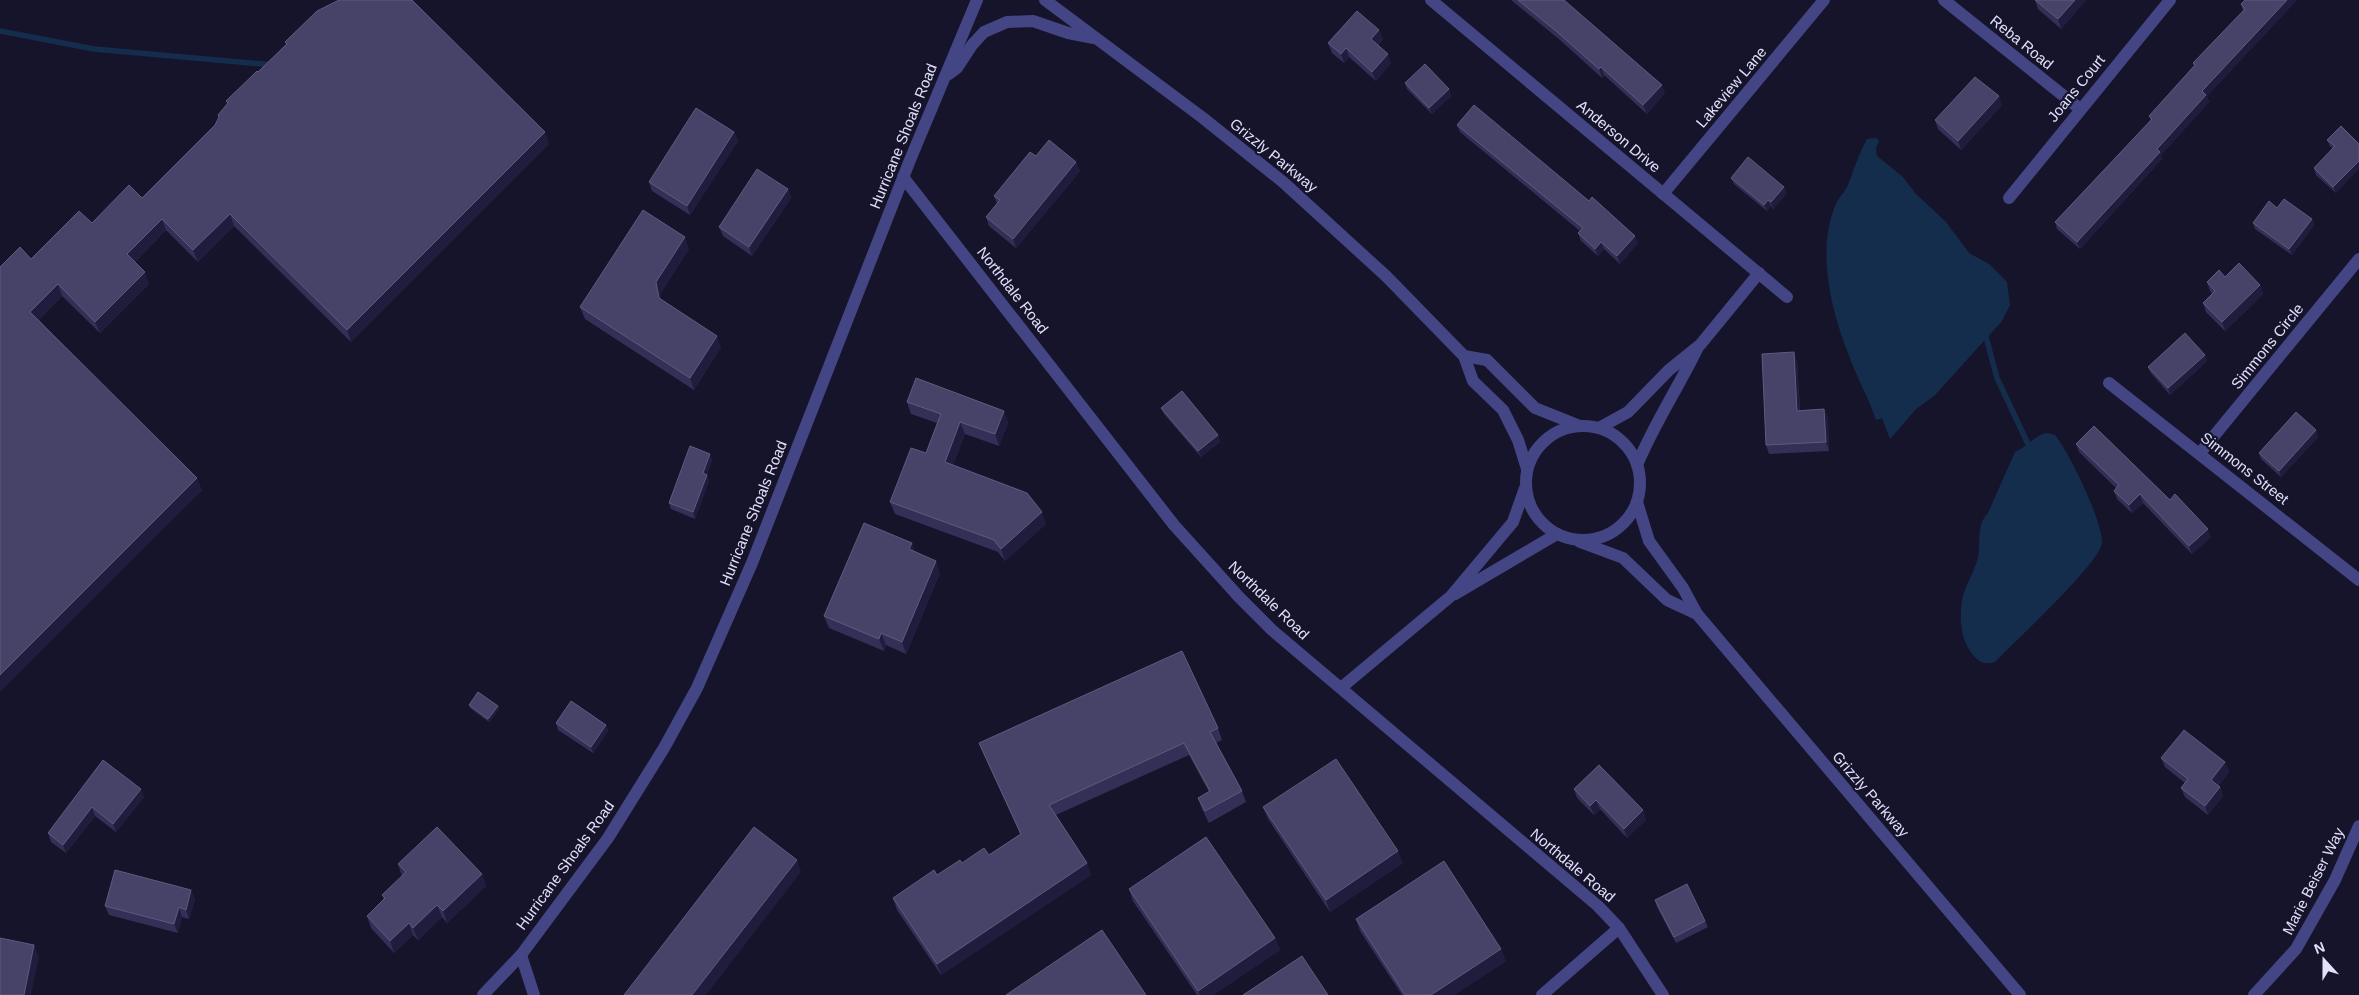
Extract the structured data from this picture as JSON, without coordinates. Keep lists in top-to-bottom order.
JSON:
{
  "streets": {
    "street": [
      "Reba Road",
      "Lakeview Lane",
      "Joans Court",
      "Hurricane Shoals Road",
      "Anderson Drive",
      "Grizzly Parkway",
      "Northdale Road",
      "Simmons Circle",
      "Simmons Street",
      "Marie Beiser Way"
    ]
  },
  "crossings": [
    ["Reba Road", "Joans Court"],
    ["Lakeview Lane", "Anderson Drive"],
    ["Hurricane Shoals Road", "Northdale Road"],
    ["Simmons Circle", "Simmons Street"]
  ],
  "north": "top"
}
